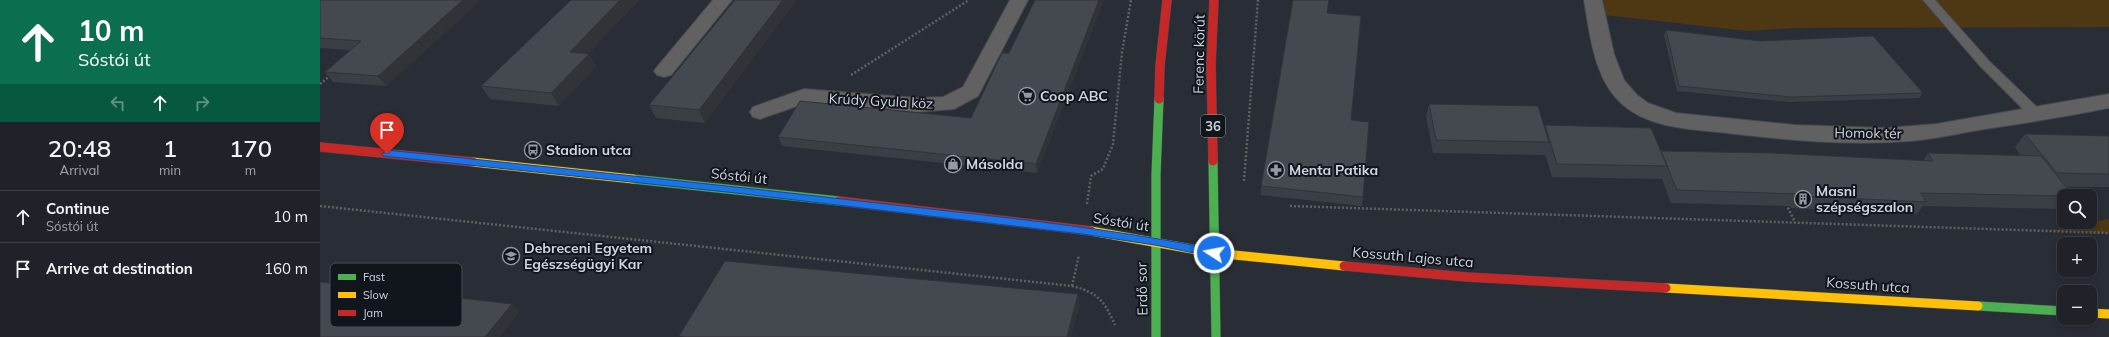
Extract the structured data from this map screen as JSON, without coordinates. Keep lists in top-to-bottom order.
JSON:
{
  "streets": {
    "main road": [
      "Ferenc körút",
      "36",
      "Sóstói út",
      "Kossuth Lajos utca",
      "Kossuth utca",
      "Erdő sor"
    ],
    "street": ["Krúdy Gyula köz", "Homok tér"]
  },
  "crossings": [
    ["Ferenc körút", "36"],
    ["Ferenc körút", "Kossuth Lajos utca"],
    ["36", "Kossuth Lajos utca"],
    ["Sóstói út", "Kossuth Lajos utca"],
    ["Sóstói út", "Erdő sor"],
    ["Kossuth Lajos utca", "Kossuth utca"],
    ["Kossuth Lajos utca", "Erdő sor"]
  ],
  "places": {
    "supermarket": ["Coop ABC"],
    "bus stop": ["Stadion utca"],
    "shop": ["Másolda"],
    "pharmacy": ["Menta Patika"],
    "building": ["Masni szépségszalon"],
    "school or university": ["Debreceni Egyetem Egészségügyi Kar"]
  },
  "legend": ["Fast", "Slow", "Jam"],
  "page": {
    "turn": ["10 m", "Sóstói út"],
    "eta": [
      "20:48",
      "Arrival",
      "1",
      "min",
      "170",
      "m"
    ],
    "map_buttons": ["+", "−"],
    "list": [
      {
        "name": "Continue",
        "note": "Sóstói út",
        "value": "10 m"
      },
      {
        "name": "Arrive at destination",
        "value": "160 m"
      }
    ]
  }
}
